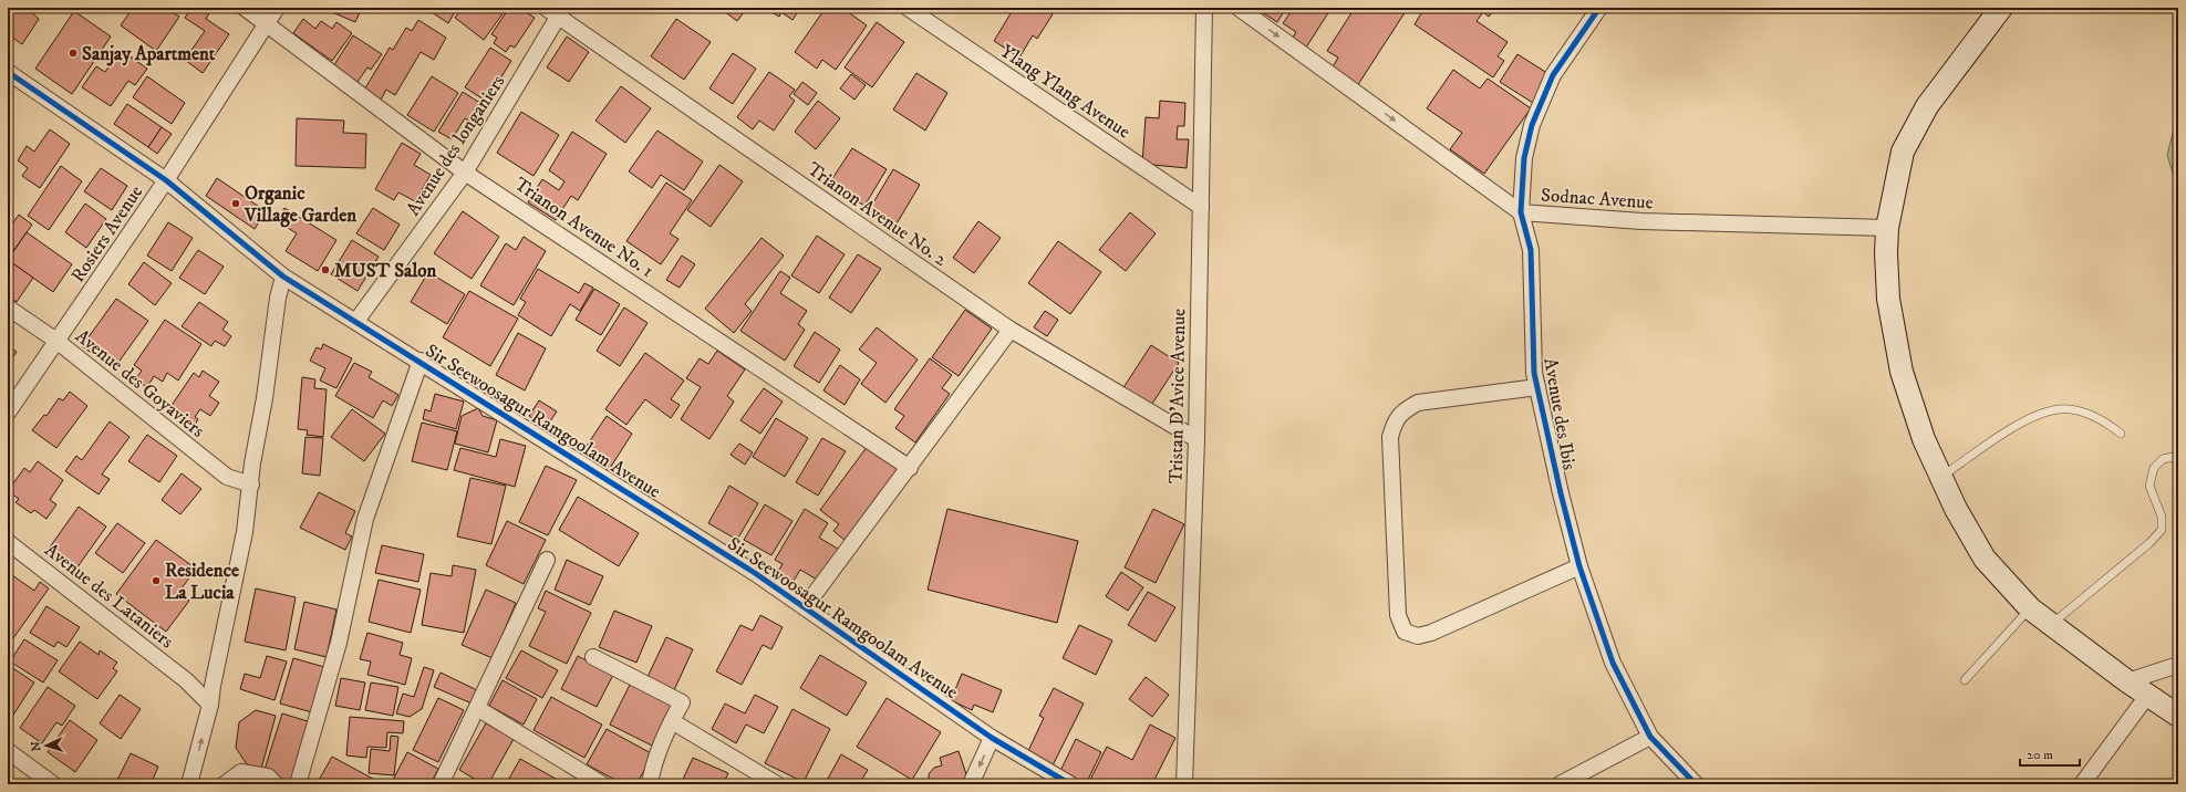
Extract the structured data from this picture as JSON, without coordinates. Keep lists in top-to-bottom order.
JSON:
{
  "streets": {
    "street": [
      "Ylang Ylang Avenue",
      "Avenue des longaniers",
      "Sodnac Avenue",
      "Trianon Avenue No. 2",
      "Trianon Avenue No. 1",
      "Rosiers Avenue",
      "Avenue des Goyaviers",
      "Tristan D'Avice Avenue",
      "Avenue des Ibis",
      "Sir Seewoosagur Ramgoolam Avenue",
      "Avenue des Lataniers"
    ]
  },
  "crossings": [
    ["Ylang Ylang Avenue", "Tristan D'Avice Avenue"],
    ["Avenue des longaniers", "Trianon Avenue No. 2"],
    ["Avenue des longaniers", "Trianon Avenue No. 1"],
    ["Avenue des longaniers", "Sir Seewoosagur Ramgoolam Avenue"],
    ["Sodnac Avenue", "Avenue des Ibis"],
    ["Trianon Avenue No. 2", "Tristan D'Avice Avenue"],
    ["Trianon Avenue No. 1", "Rosiers Avenue"],
    ["Rosiers Avenue", "Avenue des Goyaviers"],
    ["Rosiers Avenue", "Sir Seewoosagur Ramgoolam Avenue"]
  ],
  "one_way": ["Sodnac Avenue"],
  "places": [
    "Sanjay Apartment",
    "Organic Village Garden",
    "MUST Salon",
    "Residence La Lucia"
  ],
  "scale_bar": "20 m",
  "north": "left"
}
